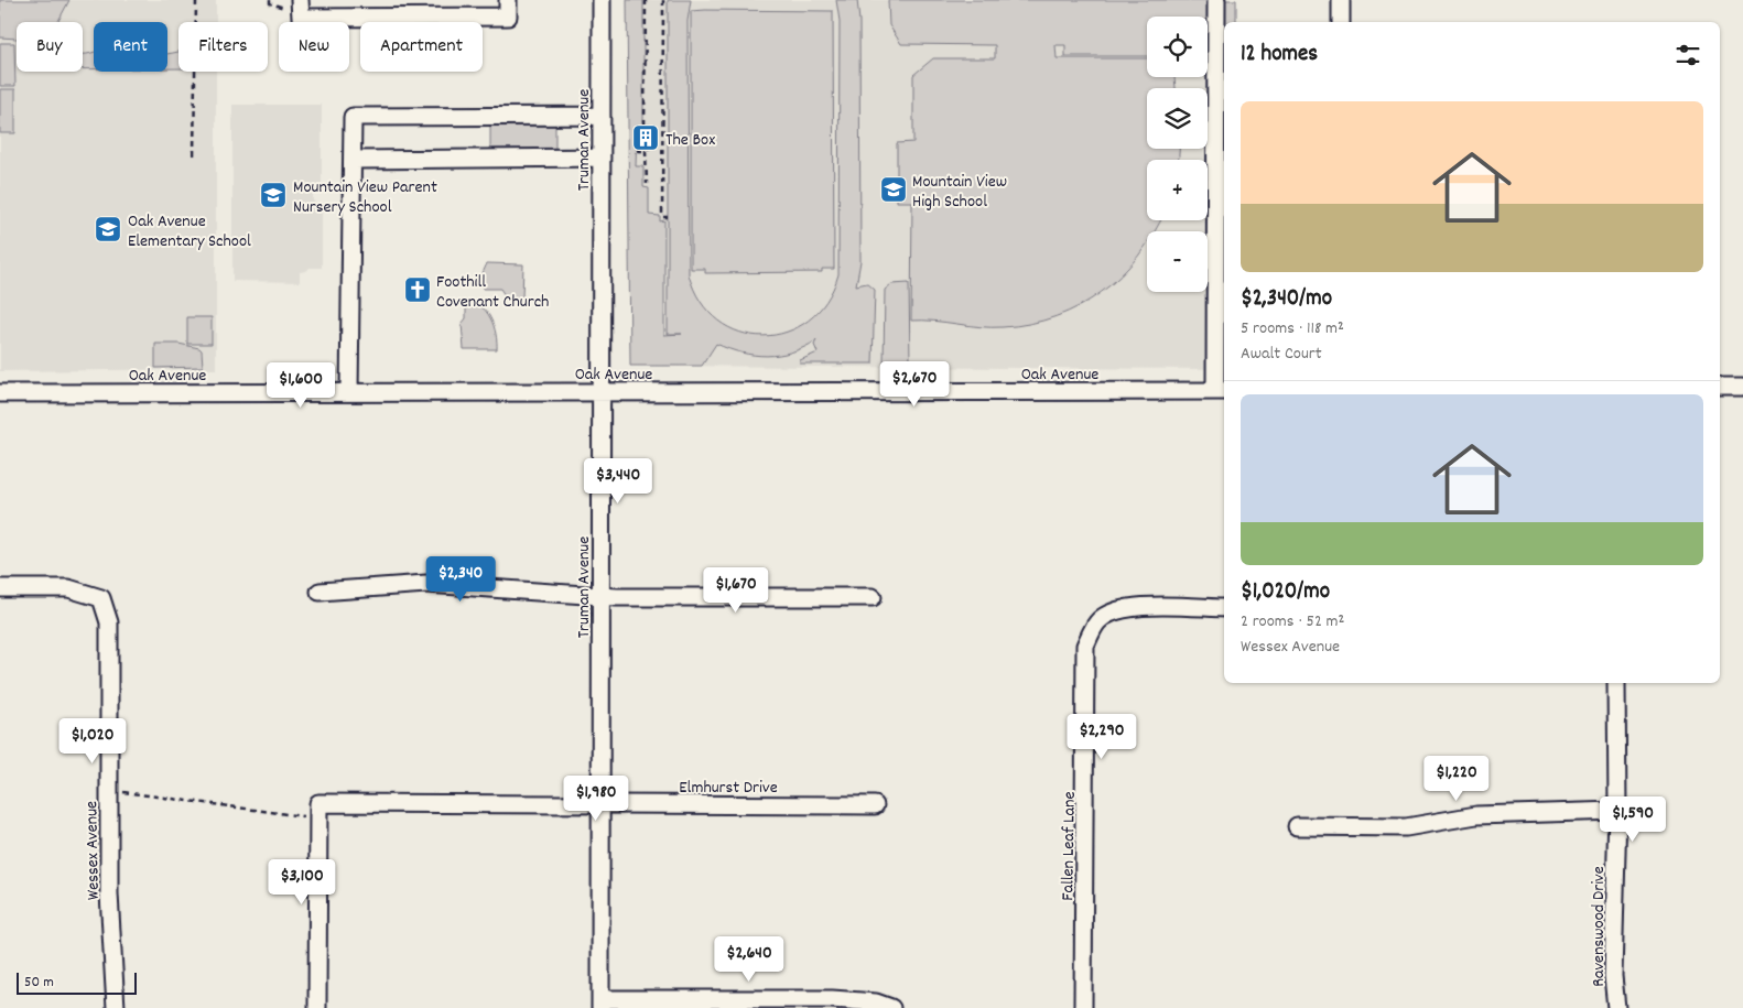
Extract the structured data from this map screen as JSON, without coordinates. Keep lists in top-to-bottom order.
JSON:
{
  "streets": {
    "street": [
      "Truman Avenue",
      "Oak Avenue",
      "Elmhurst Drive",
      "Fallen Leaf Lane",
      "Wessex Avenue",
      "Ravenswood Drive"
    ]
  },
  "crossings": [
    ["Truman Avenue", "Oak Avenue"],
    ["Truman Avenue", "Elmhurst Drive"]
  ],
  "places": {
    "building": ["The Box"],
    "school or university": ["Mountain View High School", "Mountain View Parent Nursery School", "Oak Avenue Elementary School"],
    "church": ["Foothill Covenant Church"]
  },
  "scale_bar": "50 m",
  "page": {
    "map_buttons": ["+", "−"],
    "chip": [
      "Buy",
      "Rent",
      "Filters",
      "New",
      "Apartment"
    ],
    "heading": "12 homes",
    "list": [
      {
        "name": "$2,340/mo",
        "note": "5 rooms · 118 m² · Awalt Court"
      },
      {
        "name": "$1,020/mo",
        "note": "2 rooms · 52 m² · Wessex Avenue"
      }
    ],
    "price": [
      "$2,670",
      "$1,600",
      "$3,440",
      "$2,340",
      "$1,670",
      "$2,290",
      "$1,020",
      "$1,220",
      "$1,980",
      "$1,590",
      "$3,100",
      "$2,640"
    ],
    "scale": "50 m"
  }
}
